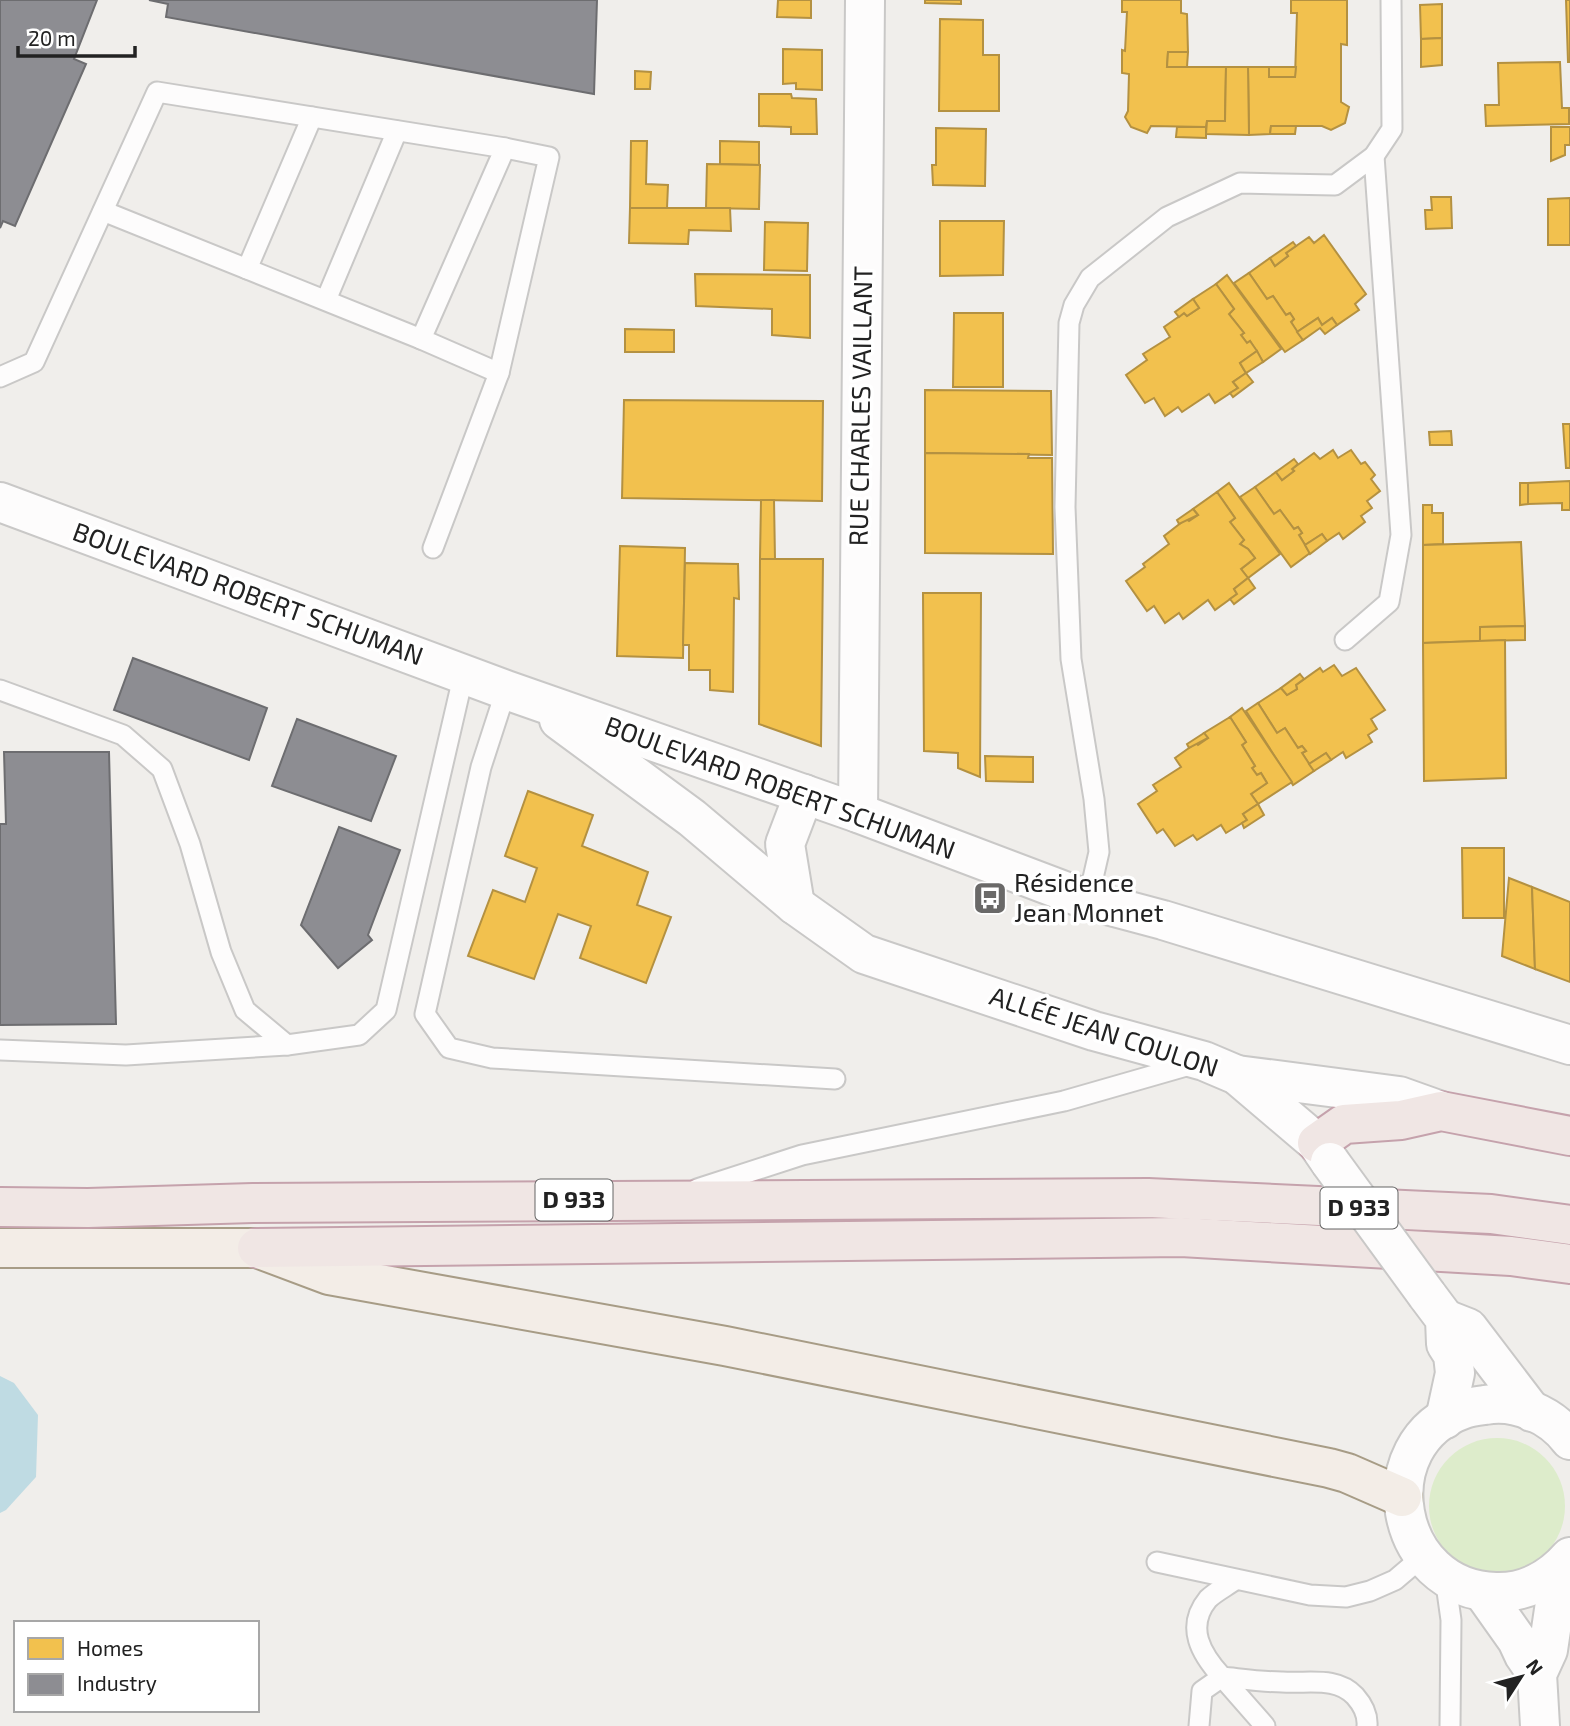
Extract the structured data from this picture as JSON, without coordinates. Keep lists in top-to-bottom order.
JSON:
{
  "streets": {
    "highway": ["D 933"],
    "street": ["RUE CHARLES VAILLANT", "BOULEVARD ROBERT SCHUMAN", "ALLÉE JEAN COULON"]
  },
  "crossings": [
    ["RUE CHARLES VAILLANT", "BOULEVARD ROBERT SCHUMAN"],
    ["BOULEVARD ROBERT SCHUMAN", "ALLÉE JEAN COULON"]
  ],
  "places": {
    "bus stop": ["Résidence Jean Monnet"]
  },
  "legend": ["Homes", "Industry"],
  "scale_bar": "20 m",
  "north": "top right"
}
